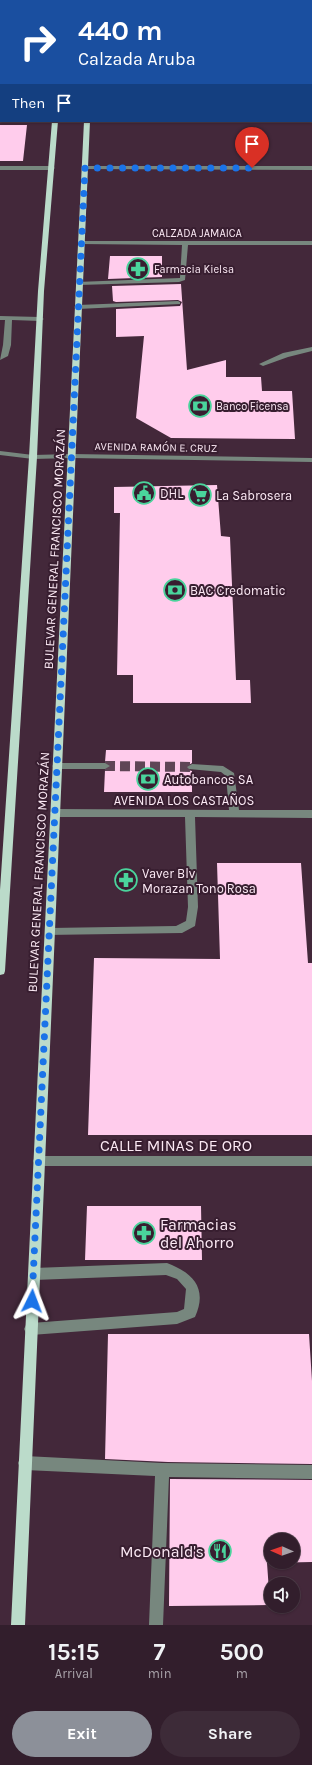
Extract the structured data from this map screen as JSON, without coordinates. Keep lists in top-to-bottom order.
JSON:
{
  "streets": {
    "main road": ["BULEVAR GENERAL FRANCISCO MORAZÁN"],
    "street": [
      "CALZADA JAMAICA",
      "AVENIDA RAMÓN E. CRUZ",
      "AVENIDA LOS CASTAÑOS",
      "CALLE MINAS DE ORO"
    ]
  },
  "crossings": [
    ["CALZADA JAMAICA", "BULEVAR GENERAL FRANCISCO MORAZÁN"],
    ["AVENIDA RAMÓN E. CRUZ", "BULEVAR GENERAL FRANCISCO MORAZÁN"],
    ["BULEVAR GENERAL FRANCISCO MORAZÁN", "AVENIDA LOS CASTAÑOS"],
    ["BULEVAR GENERAL FRANCISCO MORAZÁN", "CALLE MINAS DE ORO"]
  ],
  "places": {
    "pharmacy": ["Farmacia Kielsa", "Vaver Blv Morazan Tono Rosa", "Farmacias del Ahorro"],
    "bank": ["Banco Ficensa", "BAC Credomatic", "Autobancos SA"],
    "public building": ["DHL"],
    "supermarket": ["La Sabrosera"],
    "restaurant": ["McDonald's"]
  },
  "north": "left",
  "page": {
    "turn": ["440 m", "Calzada Aruba"],
    "then": "Then",
    "eta": [
      "15:15",
      "Arrival",
      "7",
      "min",
      "500",
      "m"
    ],
    "buttons": ["Exit", "Share"]
  }
}
